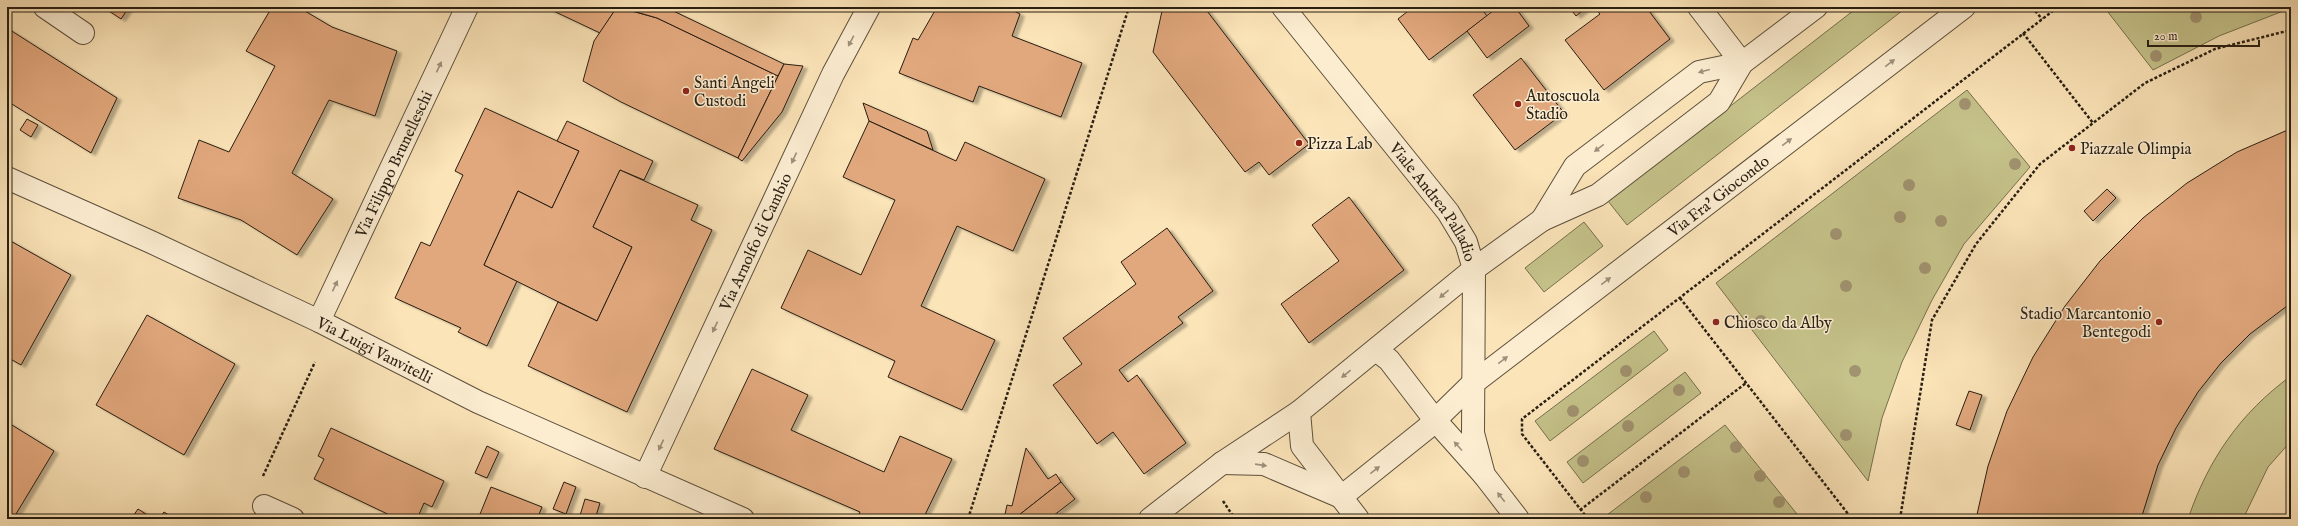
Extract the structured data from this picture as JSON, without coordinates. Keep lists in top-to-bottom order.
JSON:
{
  "streets": {
    "street": [
      "Via Filippo Brunelleschi",
      "Via Fra' Giocondo",
      "Viale Andrea Palladio",
      "Via Arnolfo di Cambio",
      "Via Luigi Vanvitelli"
    ]
  },
  "crossings": [
    ["Via Filippo Brunelleschi", "Via Luigi Vanvitelli"],
    ["Via Arnolfo di Cambio", "Via Luigi Vanvitelli"]
  ],
  "one_way": ["Via Filippo Brunelleschi", "Via Arnolfo di Cambio"],
  "places": [
    "Santi Angeli Custodi",
    "Autoscuola Stadio",
    "Pizza Lab",
    "Piazzale Olimpia",
    "Chiosco da Alby",
    "Stadio Marcantonio Bentegodi"
  ],
  "scale_bar": "20 m"
}
